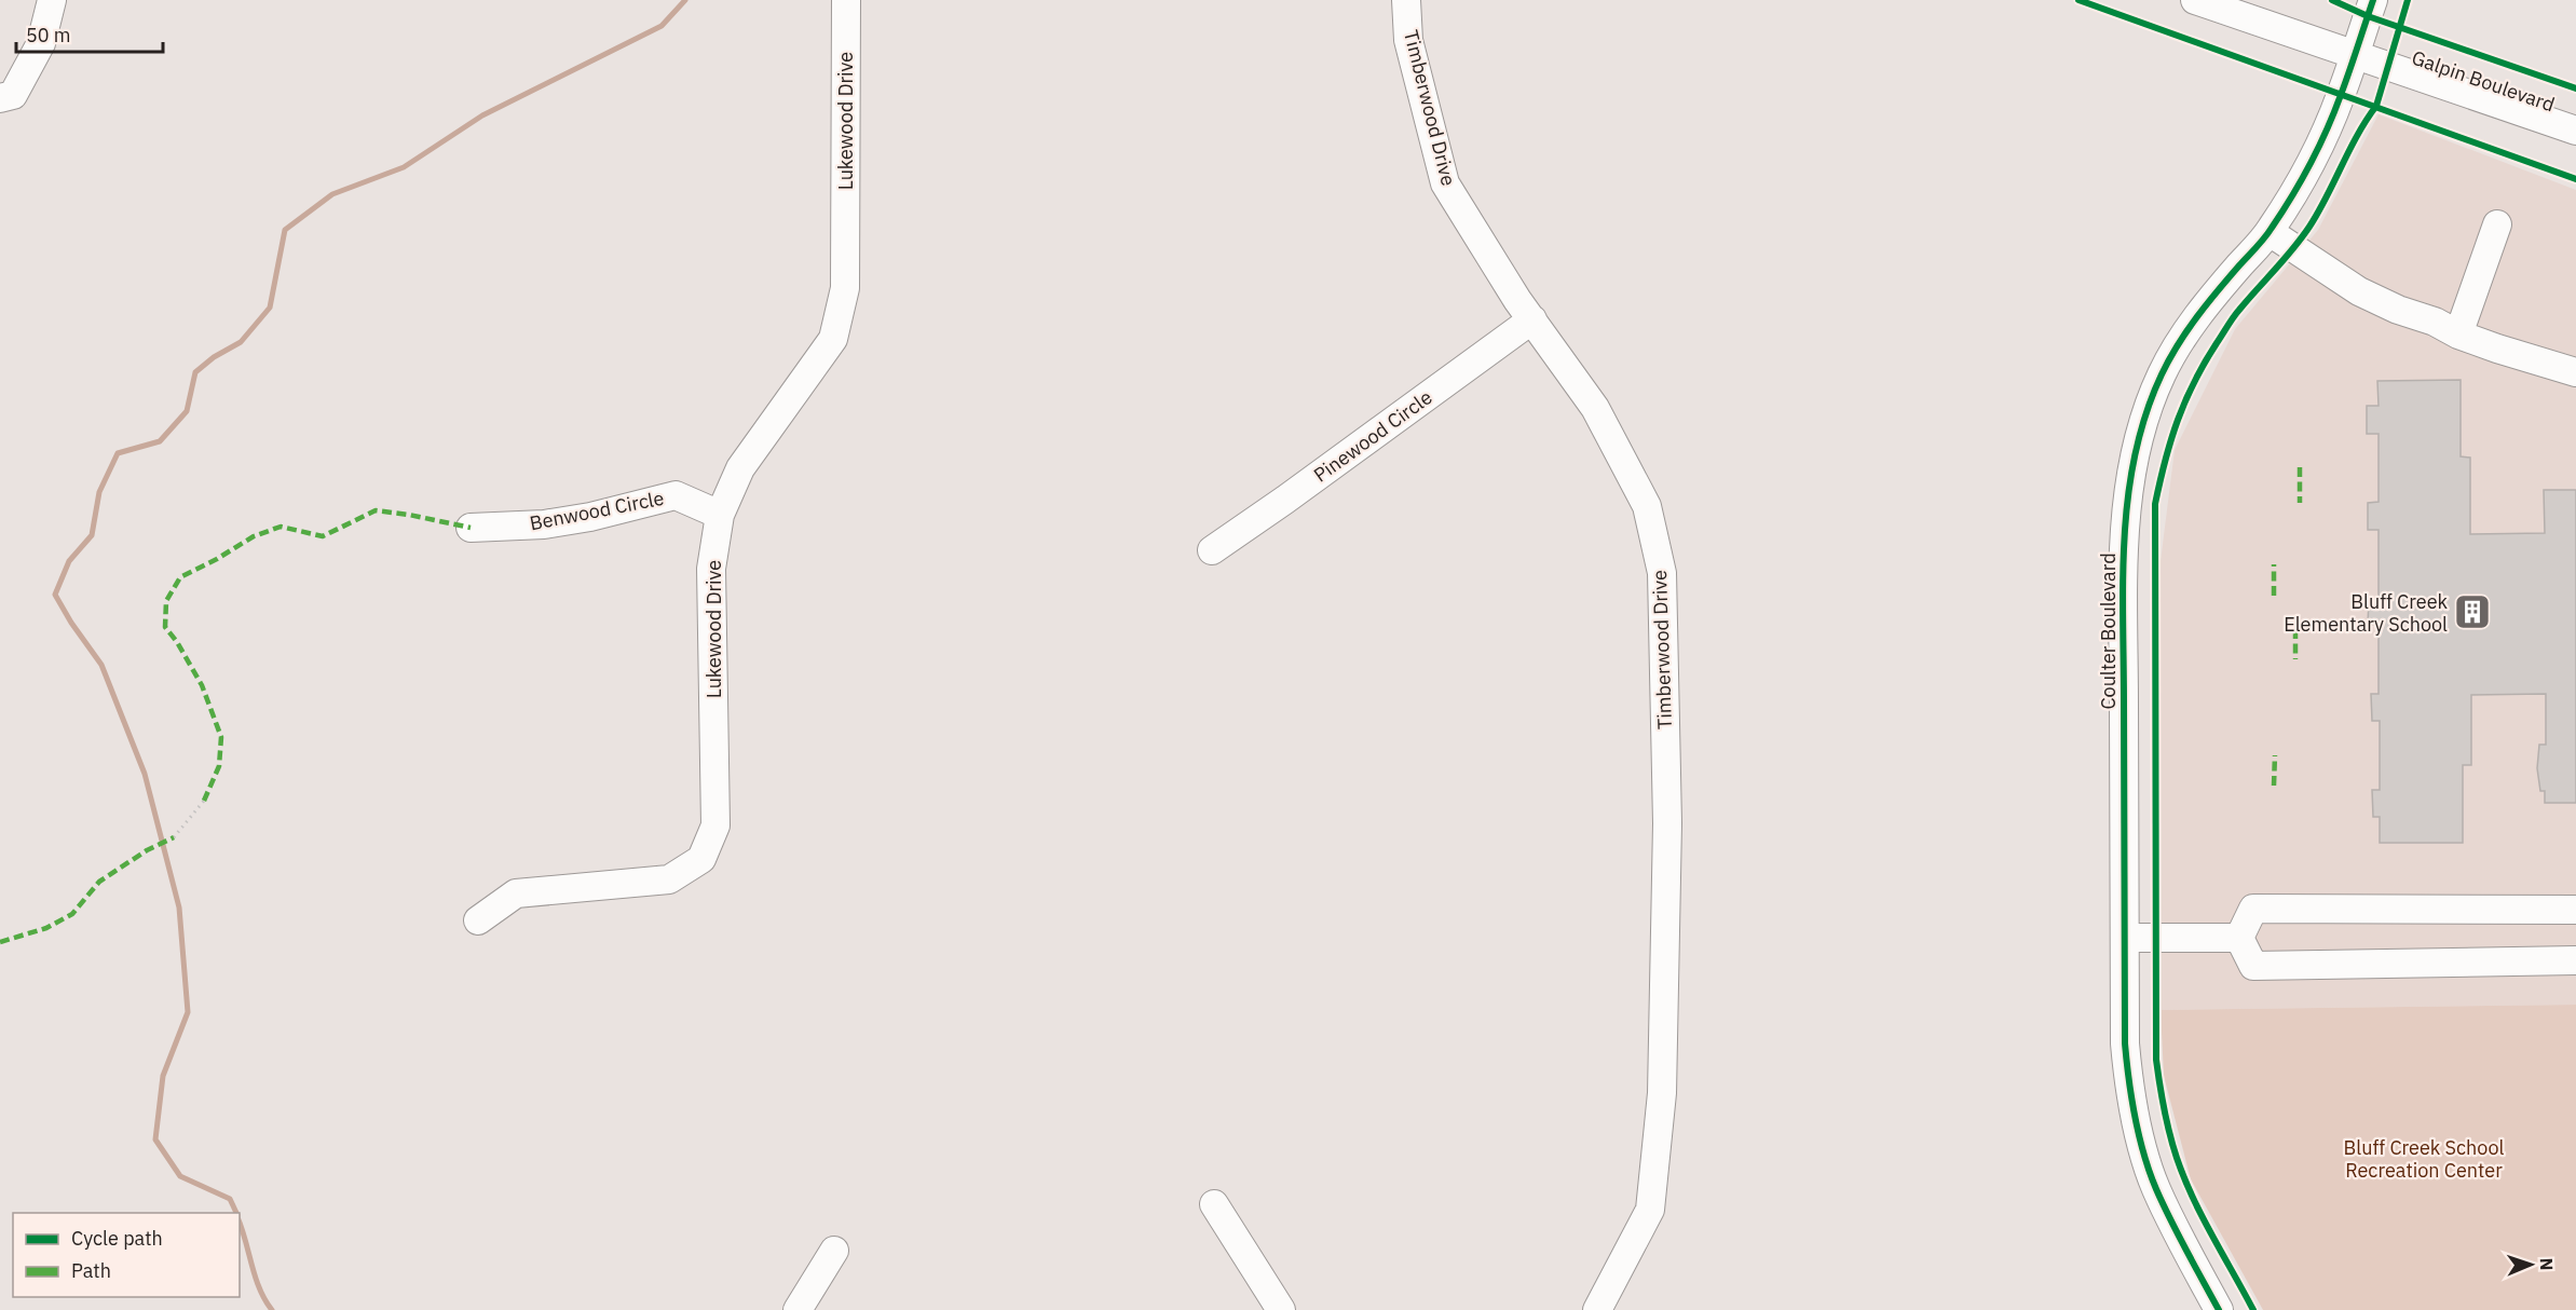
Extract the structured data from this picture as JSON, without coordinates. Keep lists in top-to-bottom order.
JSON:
{
  "streets": {
    "street": [
      "Galpin Boulevard",
      "Timberwood Drive",
      "Lukewood Drive",
      "Pinewood Circle",
      "Benwood Circle",
      "Coulter Boulevard"
    ]
  },
  "crossings": [
    ["Galpin Boulevard", "Coulter Boulevard"],
    ["Timberwood Drive", "Pinewood Circle"],
    ["Lukewood Drive", "Benwood Circle"]
  ],
  "parks": ["Bluff Creek School Recreation Center"],
  "places": {
    "building": ["Bluff Creek Elementary School"]
  },
  "legend": ["Cycle path", "Path"],
  "scale_bar": "50 m",
  "north": "right"
}
